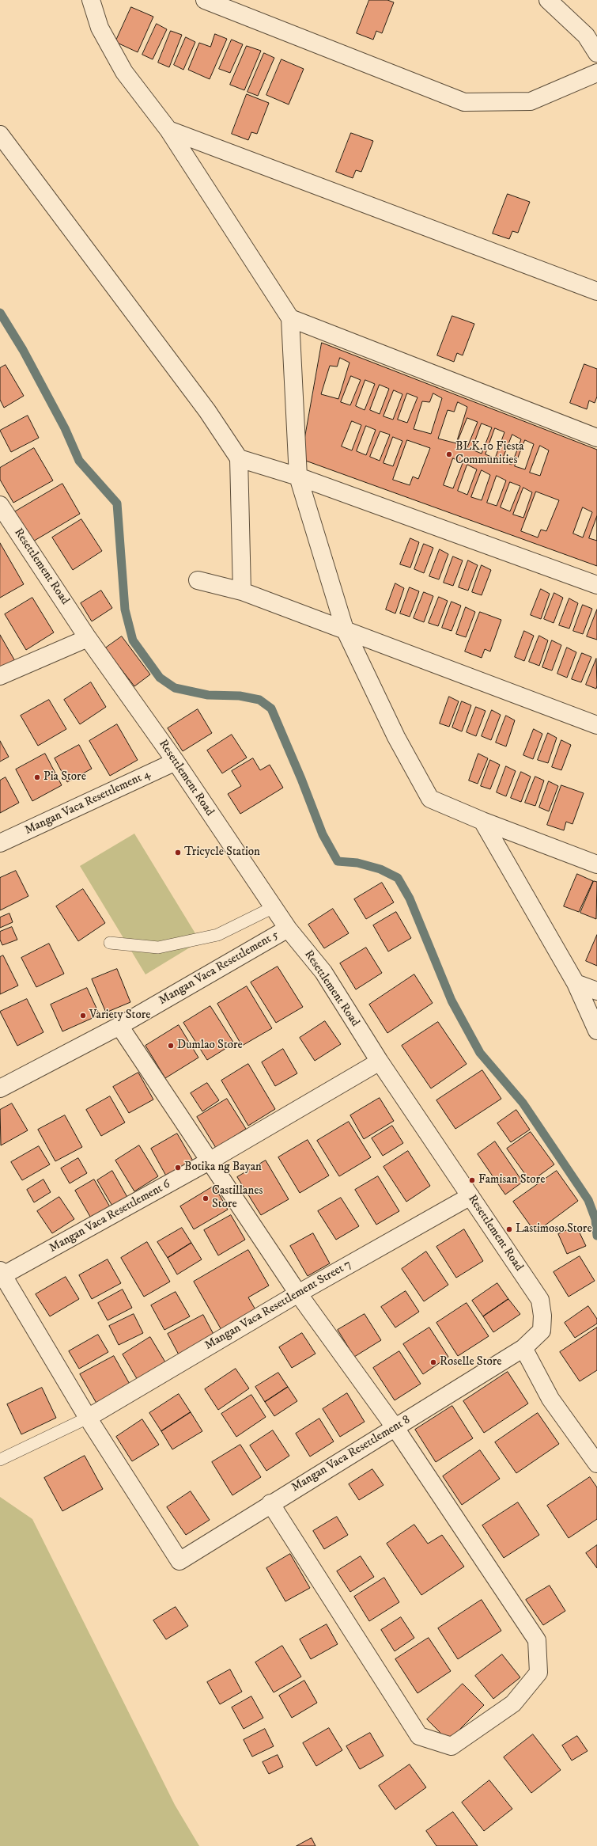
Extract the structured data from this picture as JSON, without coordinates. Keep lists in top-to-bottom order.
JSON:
{
  "streets": {
    "street": [
      "Resettlement Road",
      "Mangan Vaca Resettlement 4",
      "Mangan Vaca Resettlement 5",
      "Mangan Vaca Resettlement 6",
      "Mangan Vaca Resettlement Street 7",
      "Mangan Vaca Resettlement 8"
    ]
  },
  "crossings": [
    ["Resettlement Road", "Mangan Vaca Resettlement 4"],
    ["Resettlement Road", "Mangan Vaca Resettlement 5"],
    ["Resettlement Road", "Mangan Vaca Resettlement 6"],
    ["Resettlement Road", "Mangan Vaca Resettlement Street 7"],
    ["Resettlement Road", "Mangan Vaca Resettlement 8"],
    ["Mangan Vaca Resettlement Street 7", "Mangan Vaca Resettlement 8"]
  ],
  "places": [
    "BLK.10 Fiesta Communities",
    "Pia Store",
    "Tricycle Station",
    "Variety Store",
    "Dumlao Store",
    "Botika ng Bayan",
    "Famisan Store",
    "Castillanes Store",
    "Lastimoso Store",
    "Roselle Store"
  ]
}
